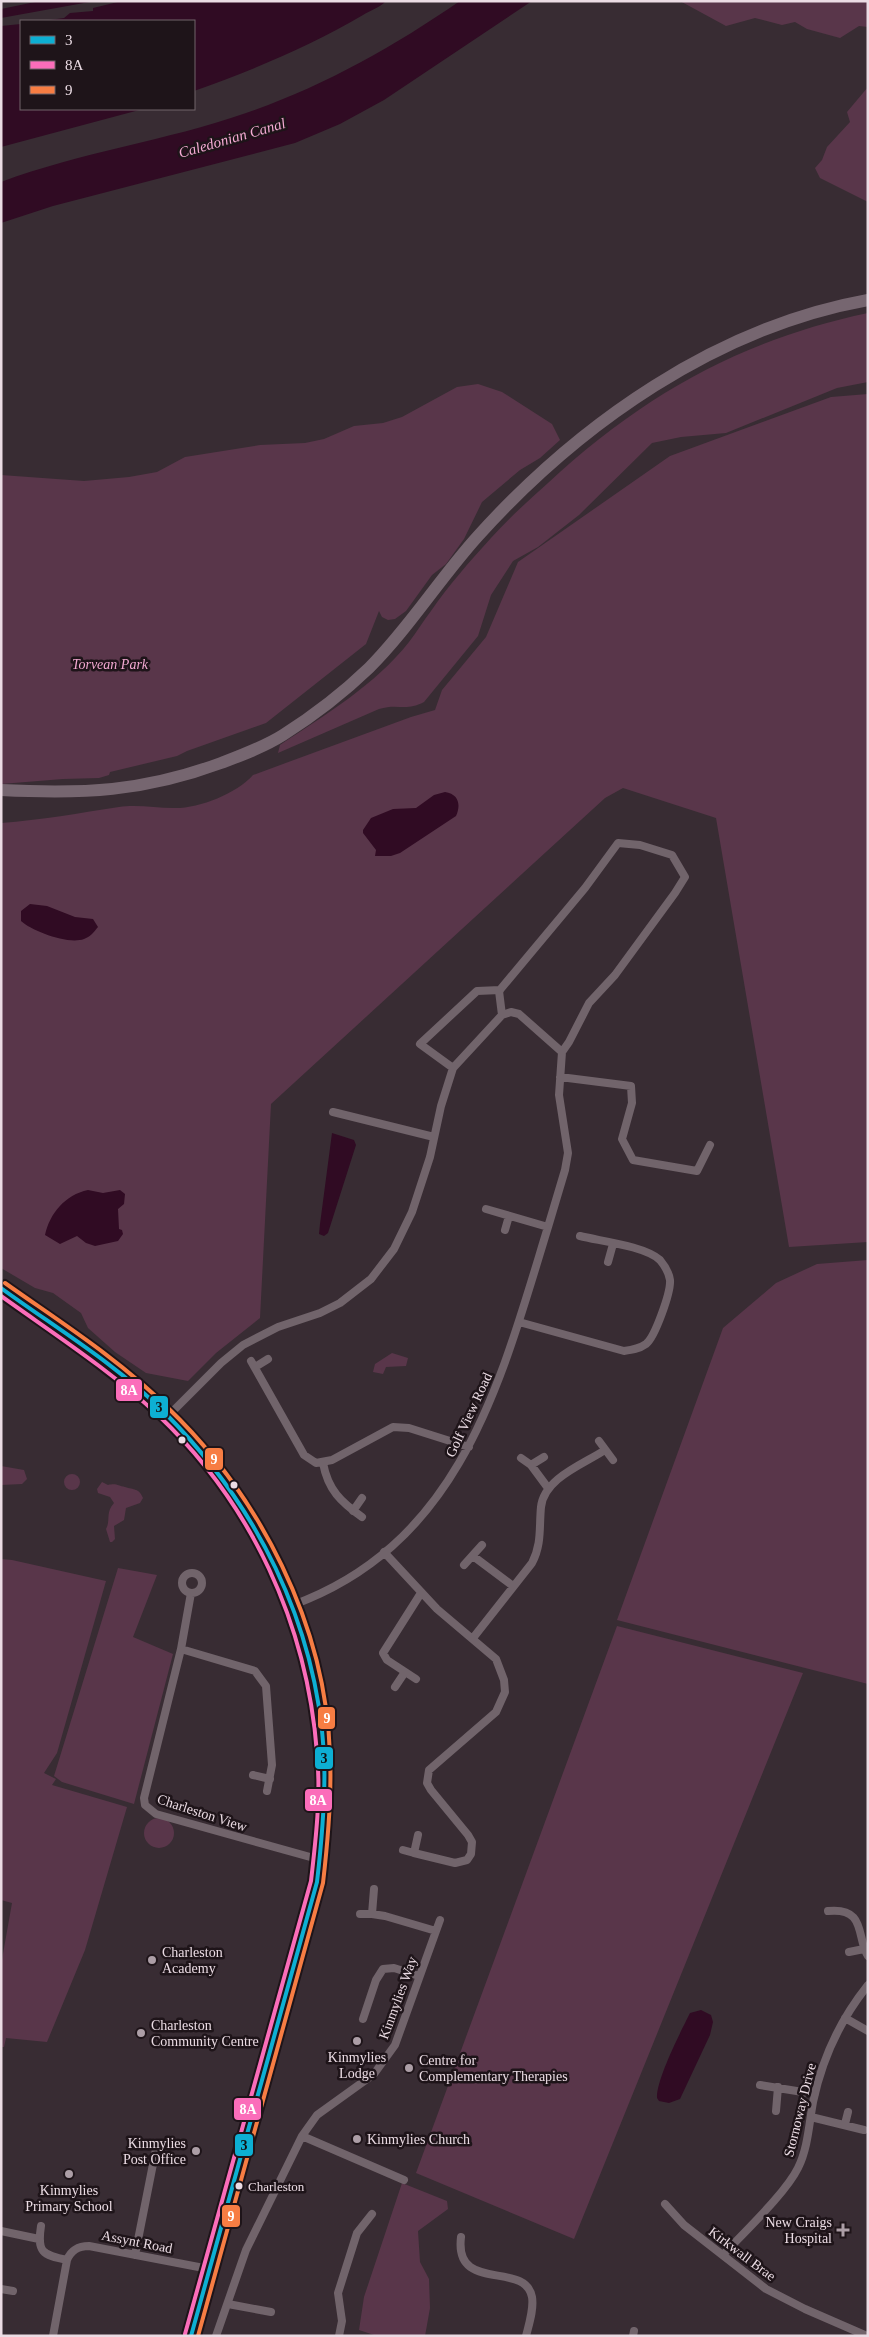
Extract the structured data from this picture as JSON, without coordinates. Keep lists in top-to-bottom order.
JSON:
{
  "streets": {
    "street": [
      "Golf View Road",
      "Charleston View",
      "Kinmylies Way",
      "Stornoway Drive",
      "Assynt Road",
      "Kirkwall Brae"
    ]
  },
  "crossings": [
    ["Stornoway Drive", "Kirkwall Brae"]
  ],
  "water": ["Caledonian Canal"],
  "parks": ["Torvean Park"],
  "places": {
    "other": [
      "Charleston Academy",
      "Charleston Community Centre",
      "Kinmylies Lodge",
      "Centre for Complementary Therapies",
      "Kinmylies Church",
      "Kinmylies Post Office",
      "Kinmylies Primary School",
      "Charleston"
    ],
    "health": ["New Craigs Hospital"]
  },
  "lines": ["transit line 9", "transit line 3", "transit line 8A"],
  "legend": ["3", "8A", "9"]
}
